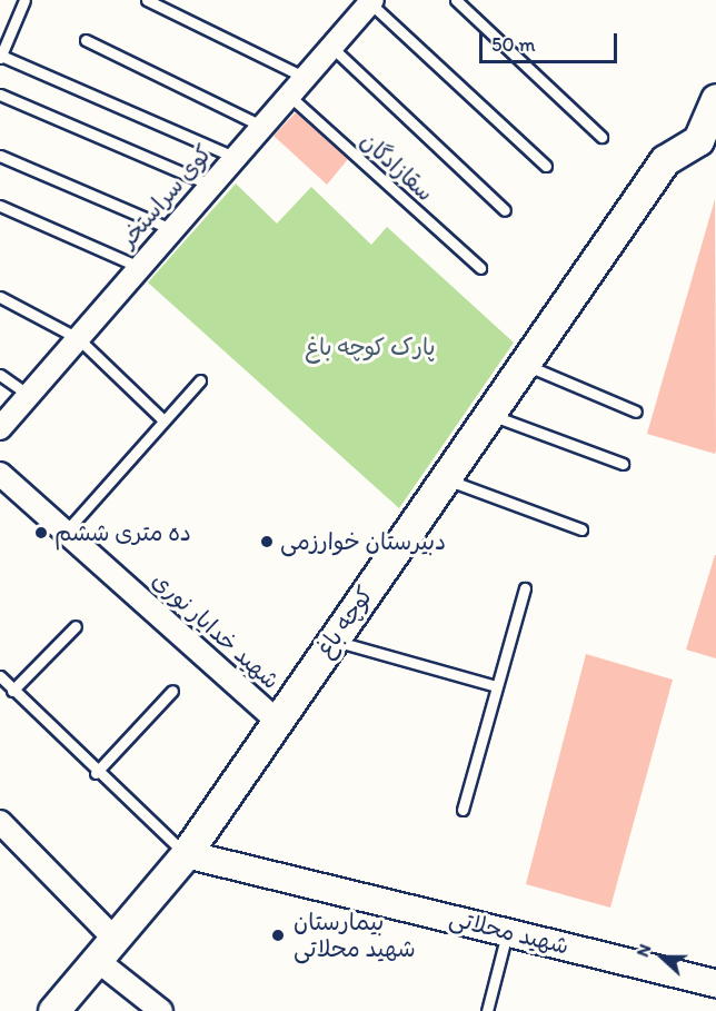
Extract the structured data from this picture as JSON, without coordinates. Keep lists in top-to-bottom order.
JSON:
{
  "streets": {
    "main road": ["کوچه باغ"],
    "street": ["کوی سراستخر", "شهید خدایار نوری", "شهید محلاتی"],
    "lane": ["سقازادگان"]
  },
  "crossings": [
    ["سقازادگان", "کوی سراستخر"],
    ["کوچه باغ", "شهید خدایار نوری"],
    ["کوچه باغ", "شهید محلاتی"]
  ],
  "parks": ["پارک کوچه باغ"],
  "places": ["ده متری ششم", "دبیرستان خوارزمی", "بیمارستان شهید محلاتی"],
  "scale_bar": "50 m",
  "north": "left"
}
